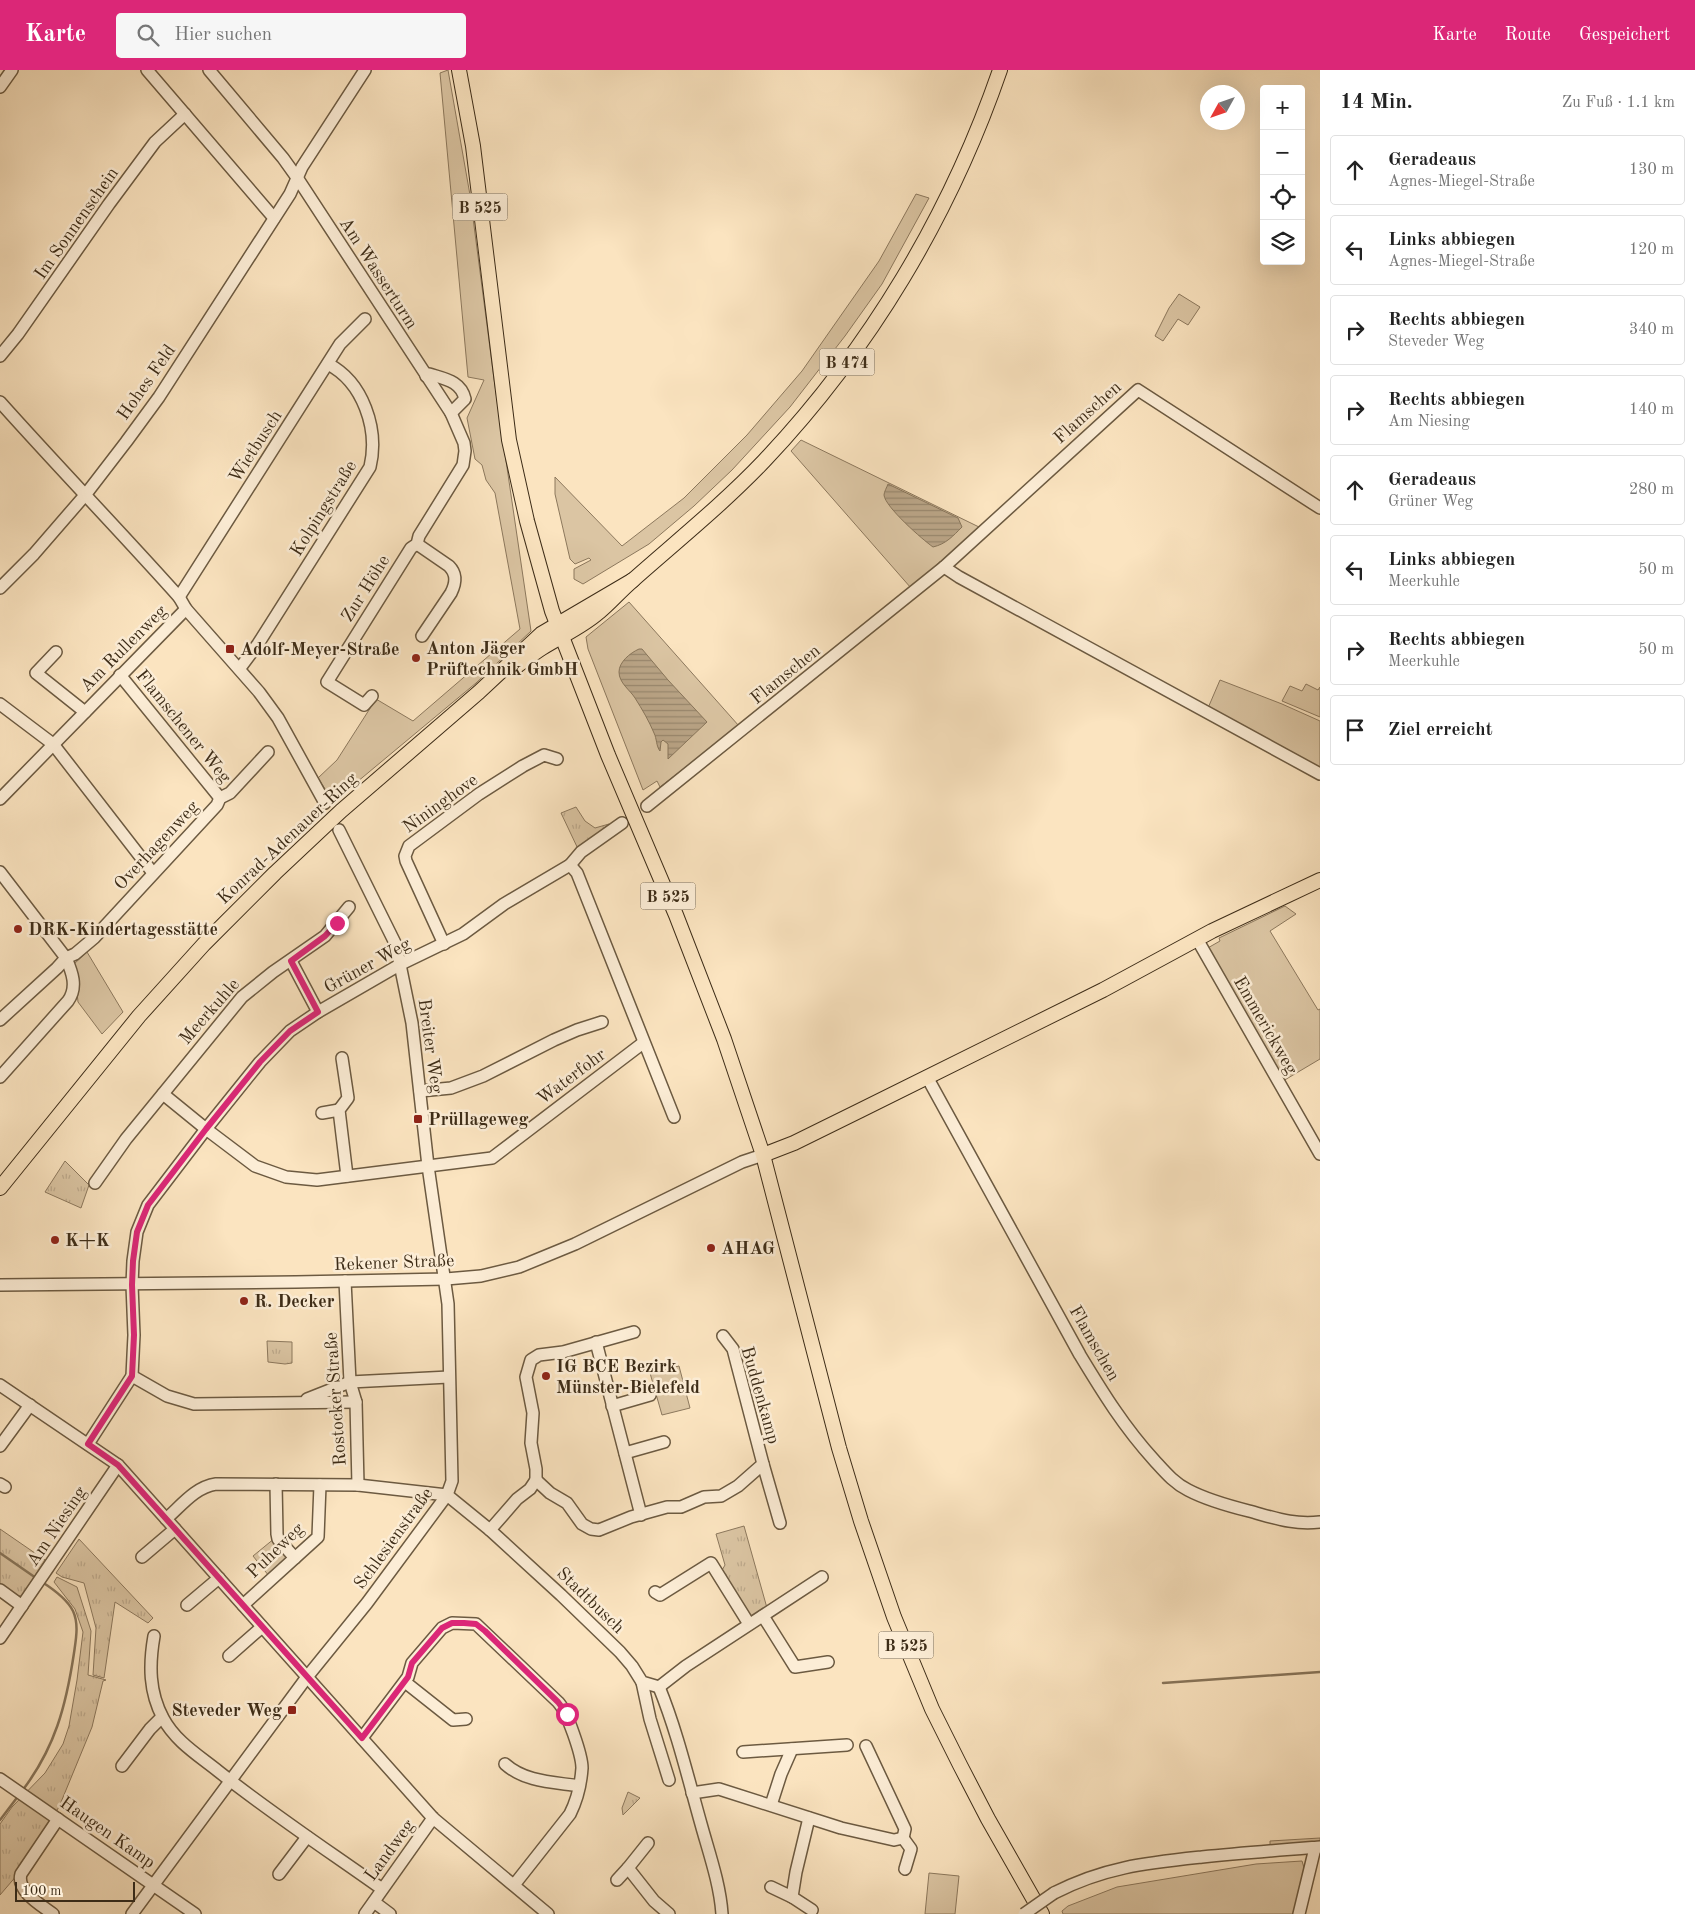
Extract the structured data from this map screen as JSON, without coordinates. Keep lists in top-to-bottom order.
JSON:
{
  "streets": {
    "main road": ["B 525", "B 474", "Konrad-Adenauer-Ring"],
    "street": [
      "Im Sonnenschein",
      "Am Wasserturm",
      "Hohes Feld",
      "Flamschen",
      "Wietbusch",
      "Kolpingstraße",
      "Zur Höhe",
      "Am Rullenweg",
      "Flamschener Weg",
      "Nininghove",
      "Overhagenweg",
      "Grüner Weg",
      "Meerkuhle",
      "Emmerickweg",
      "Breiter Weg",
      "Waterfohr",
      "Rekener Straße",
      "Buddenkamp",
      "Rostocker Straße",
      "Am Niesing",
      "Schlesienstraße",
      "Puheweg",
      "Stadtbusch",
      "Haugen Kamp",
      "Landweg"
    ]
  },
  "crossings": [
    ["B 525", "B 474"],
    ["B 525", "Konrad-Adenauer-Ring"],
    ["B 525", "Rekener Straße"],
    ["Am Wasserturm", "Hohes Feld"],
    ["Am Wasserturm", "Zur Höhe"],
    ["B 474", "Konrad-Adenauer-Ring"],
    ["Wietbusch", "Kolpingstraße"],
    ["Am Rullenweg", "Flamschener Weg"],
    ["Flamschener Weg", "Overhagenweg"],
    ["Nininghove", "Grüner Weg"],
    ["Grüner Weg", "Breiter Weg"],
    ["Grüner Weg", "Waterfohr"],
    ["Grüner Weg", "Rekener Straße"],
    ["Breiter Weg", "Waterfohr"],
    ["Breiter Weg", "Rekener Straße"],
    ["Breiter Weg", "Schlesienstraße"],
    ["Rekener Straße", "Rostocker Straße"],
    ["Rekener Straße", "Schlesienstraße"],
    ["Schlesienstraße", "Stadtbusch"],
    ["Schlesienstraße", "Haugen Kamp"]
  ],
  "places": {
    "transit": ["Adolf-Meyer-Straße", "Prüllageweg", "Steveder Weg"],
    "other": [
      "Anton Jäger Prüftechnik GmbH",
      "DRK-Kindertagesstätte",
      "K+K",
      "AHAG",
      "R. Decker",
      "IG BCE Bezirk Münster-Bielefeld"
    ]
  },
  "scale_bar": "100 m",
  "north": "bottom left",
  "page": {
    "header": "Karte",
    "search": "Hier suchen",
    "nav": ["Karte", "Route", "Gespeichert"],
    "heading": ["14 Min.", "Zu Fuß · 1.1 km"],
    "map_buttons": ["+", "−"],
    "list": [
      ["Geradeaus", "Agnes-Miegel-Straße", "130 m"],
      ["Links abbiegen", "Agnes-Miegel-Straße", "120 m"],
      ["Rechts abbiegen", "Steveder Weg", "340 m"],
      ["Rechts abbiegen", "Am Niesing", "140 m"],
      ["Geradeaus", "Grüner Weg", "280 m"],
      ["Links abbiegen", "Meerkuhle", "50 m"],
      ["Rechts abbiegen", "Meerkuhle", "50 m"],
      "Ziel erreicht"
    ],
    "scale": "100 m"
  }
}
